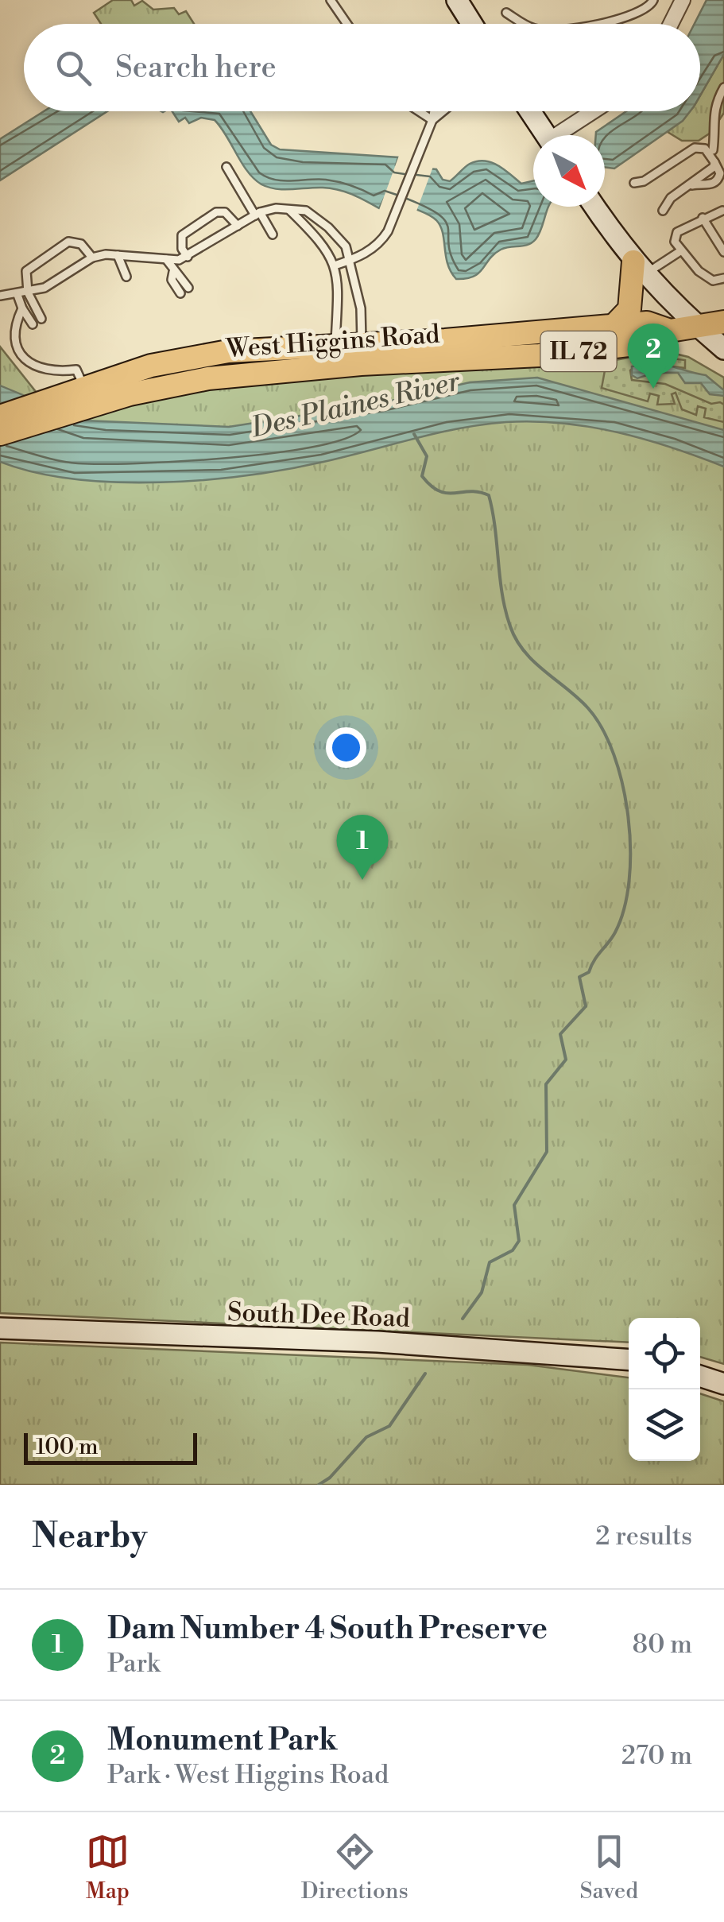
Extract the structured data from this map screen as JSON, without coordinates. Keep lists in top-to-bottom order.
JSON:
{
  "streets": {
    "main road": ["West Higgins Road", "IL 72", "South Dee Road"]
  },
  "water": ["Des Plaines River"],
  "scale_bar": "100 m",
  "north": "bottom right",
  "page": {
    "search": "Search here",
    "pins": ["2", "1"],
    "scale": "100 m",
    "heading": ["Nearby", "2 results"],
    "list": [
      {
        "mark": "1",
        "name": "Dam Number 4 South Preserve",
        "note": "Park",
        "value": "80 m"
      },
      {
        "mark": "2",
        "name": "Monument Park",
        "note": "Park · West Higgins Road",
        "value": "270 m"
      }
    ],
    "nav": ["Map", "Directions", "Saved"]
  }
}
